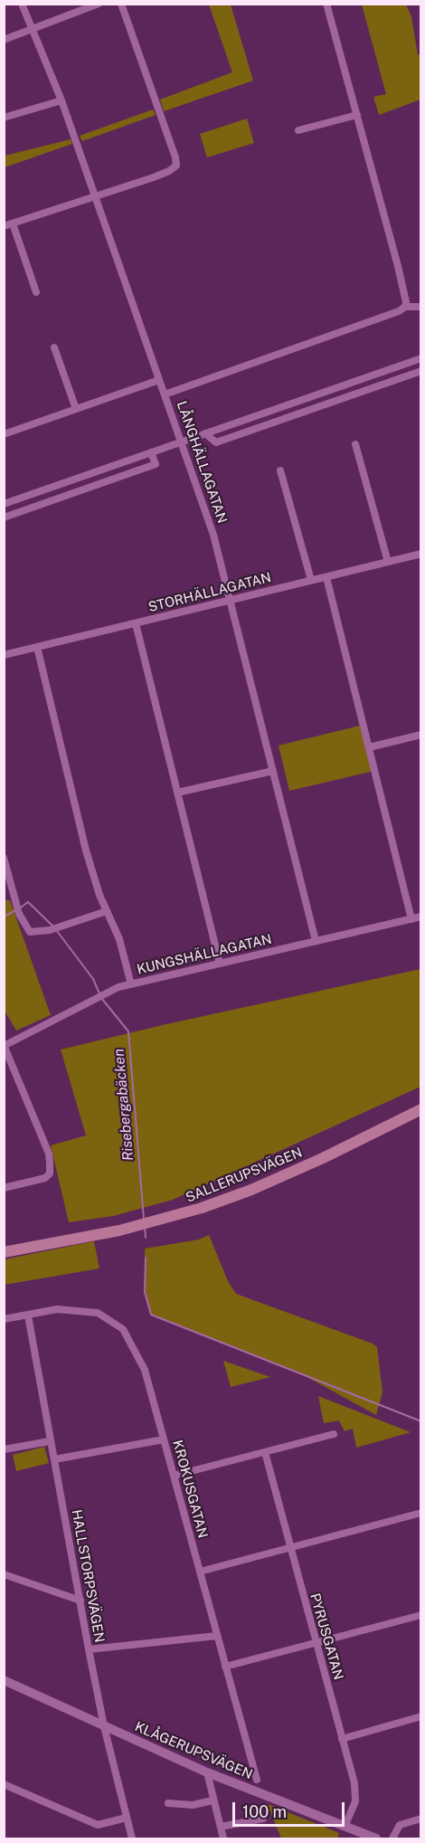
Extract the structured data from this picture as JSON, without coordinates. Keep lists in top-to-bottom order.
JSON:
{
  "streets": {
    "main road": ["SALLERUPSVÄGEN"],
    "street": [
      "LÅNGHÄLLAGATAN",
      "STORHÄLLAGATAN",
      "KUNGSHÄLLAGATAN",
      "KROKUSGATAN",
      "HALLSTORPSVÄGEN",
      "PYRUSGATAN",
      "KLÅGERUPSVÄGEN"
    ]
  },
  "crossings": [
    ["LÅNGHÄLLAGATAN", "STORHÄLLAGATAN"],
    ["LÅNGHÄLLAGATAN", "KUNGSHÄLLAGATAN"],
    ["KROKUSGATAN", "HALLSTORPSVÄGEN"],
    ["HALLSTORPSVÄGEN", "KLÅGERUPSVÄGEN"],
    ["PYRUSGATAN", "KLÅGERUPSVÄGEN"]
  ],
  "water": ["Risebergabäcken"],
  "scale_bar": "100 m"
}
